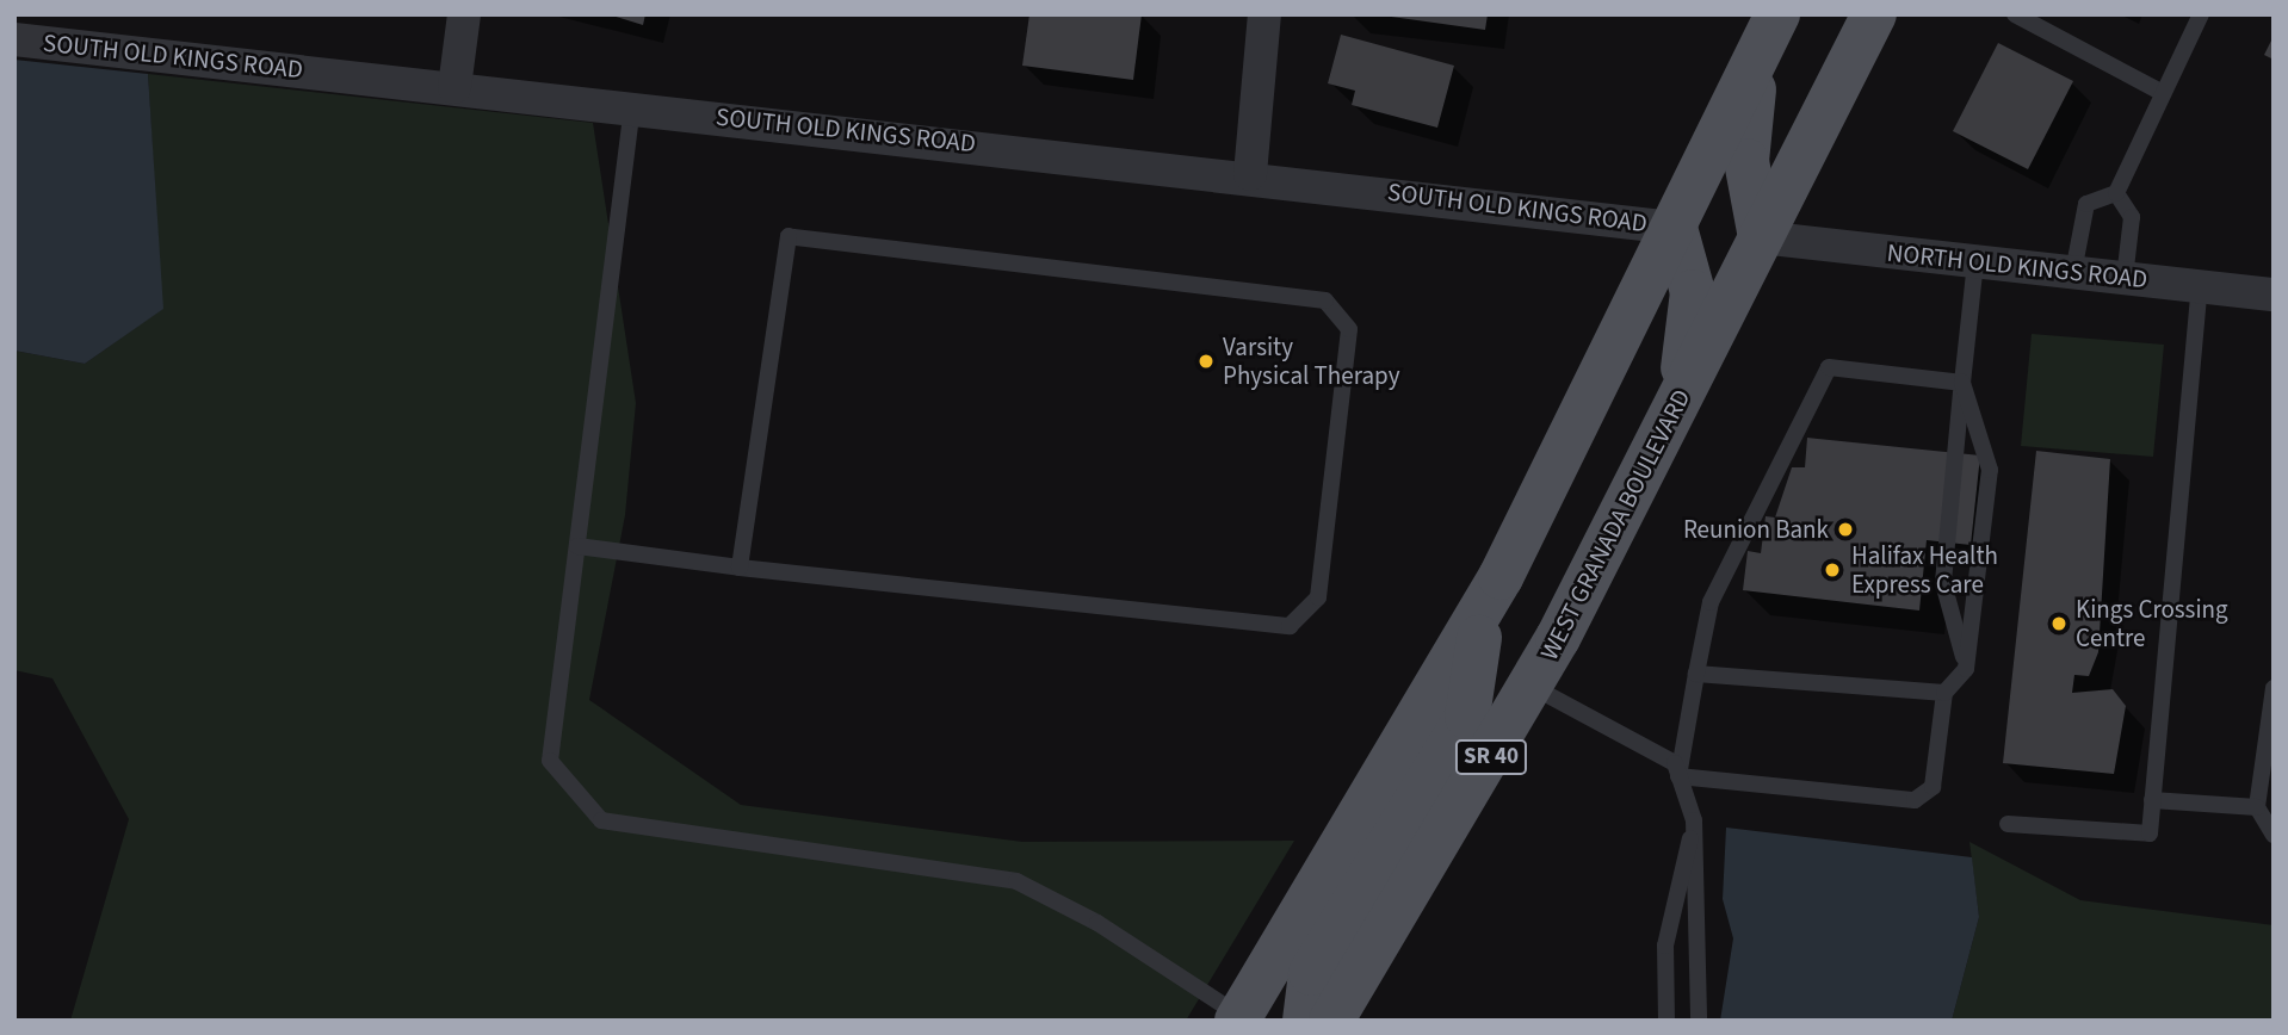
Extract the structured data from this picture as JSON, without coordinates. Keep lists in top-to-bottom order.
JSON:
{
  "streets": {
    "main road": ["WEST GRANADA BOULEVARD", "SR 40"],
    "street": ["SOUTH OLD KINGS ROAD", "NORTH OLD KINGS ROAD"]
  },
  "crossings": [
    ["NORTH OLD KINGS ROAD", "WEST GRANADA BOULEVARD"]
  ],
  "places": [
    "Varsity Physical Therapy",
    "Reunion Bank",
    "Halifax Health Express Care",
    "Kings Crossing Centre"
  ]
}
